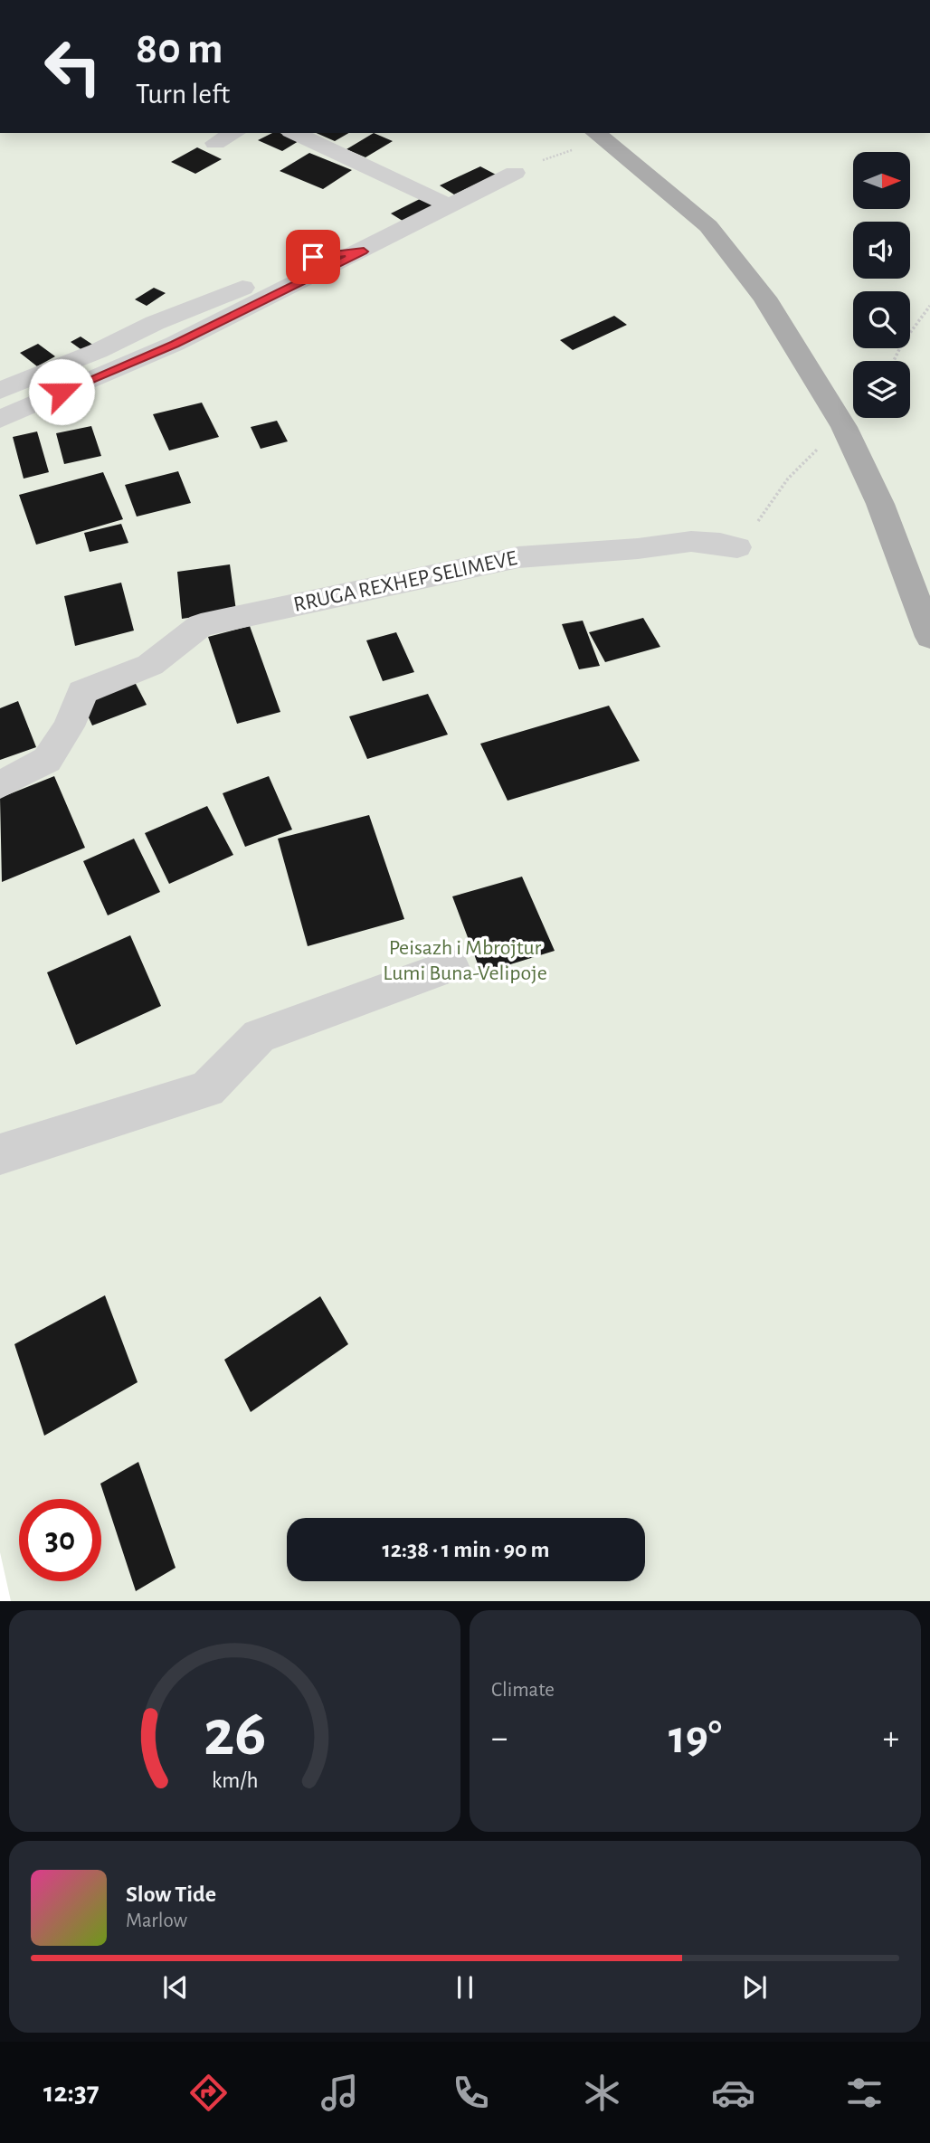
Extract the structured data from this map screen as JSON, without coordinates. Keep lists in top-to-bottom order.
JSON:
{
  "streets": {
    "street": ["RRUGA REXHEP SELIMEVE"]
  },
  "parks": ["Peisazh i Mbrojtur Lumi Buna-Velipoje"],
  "north": "right",
  "page": {
    "turn": ["80 m", "Turn left"],
    "limit": "30",
    "trip": "12:38 · 1 min · 90 m",
    "tile": "Climate",
    "heat": ["−", "19°", "+"],
    "song": ["Slow Tide", "Marlow"],
    "tabs": "12:37",
    "gauge": ["26", "km/h"]
  }
}
